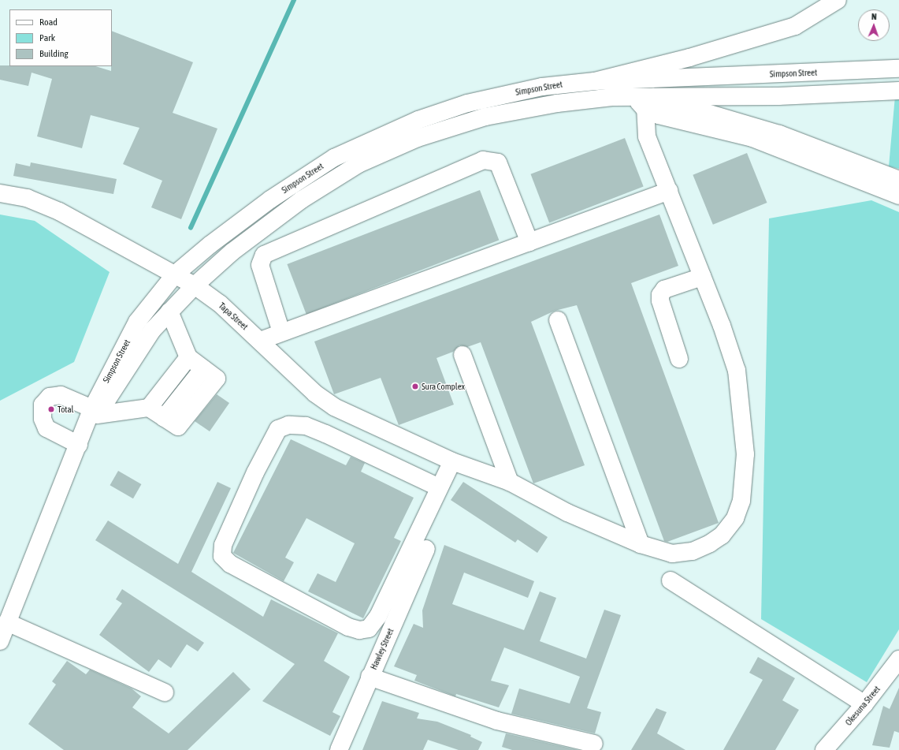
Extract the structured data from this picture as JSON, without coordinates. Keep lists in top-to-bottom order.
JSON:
{
  "streets": {
    "main road": [
      "Simpson Street",
      "Tapa Street",
      "Hawley Street",
      "Okesuna Street"
    ]
  },
  "crossings": [
    ["Simpson Street", "Tapa Street"]
  ],
  "places": ["Sura Complex", "Total"],
  "legend": ["Road", "Park", "Building"],
  "north": "top"
}
